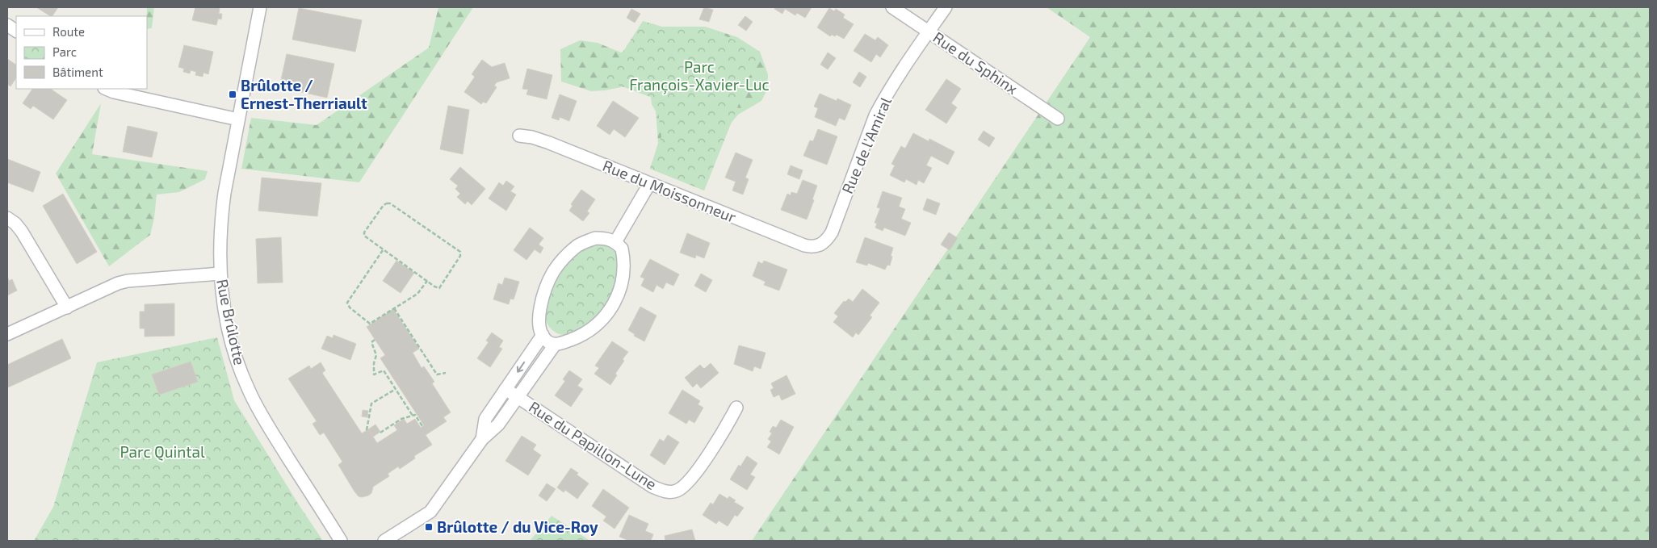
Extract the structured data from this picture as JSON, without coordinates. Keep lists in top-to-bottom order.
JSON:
{
  "streets": {
    "street": [
      "Rue du Sphinx",
      "Rue de l'Amiral",
      "Rue du Moissonneur",
      "Rue Brûlotte",
      "Rue du Papillon-Lune"
    ]
  },
  "crossings": [
    ["Rue du Sphinx", "Rue de l'Amiral"],
    ["Rue de l'Amiral", "Rue du Moissonneur"]
  ],
  "parks": ["Parc François-Xavier-Luc", "Parc Quintal"],
  "places": {
    "transit": ["Brûlotte / Ernest-Therriault", "Brûlotte / du Vice-Roy"]
  },
  "legend": ["Route", "Parc", "Bâtiment"]
}
